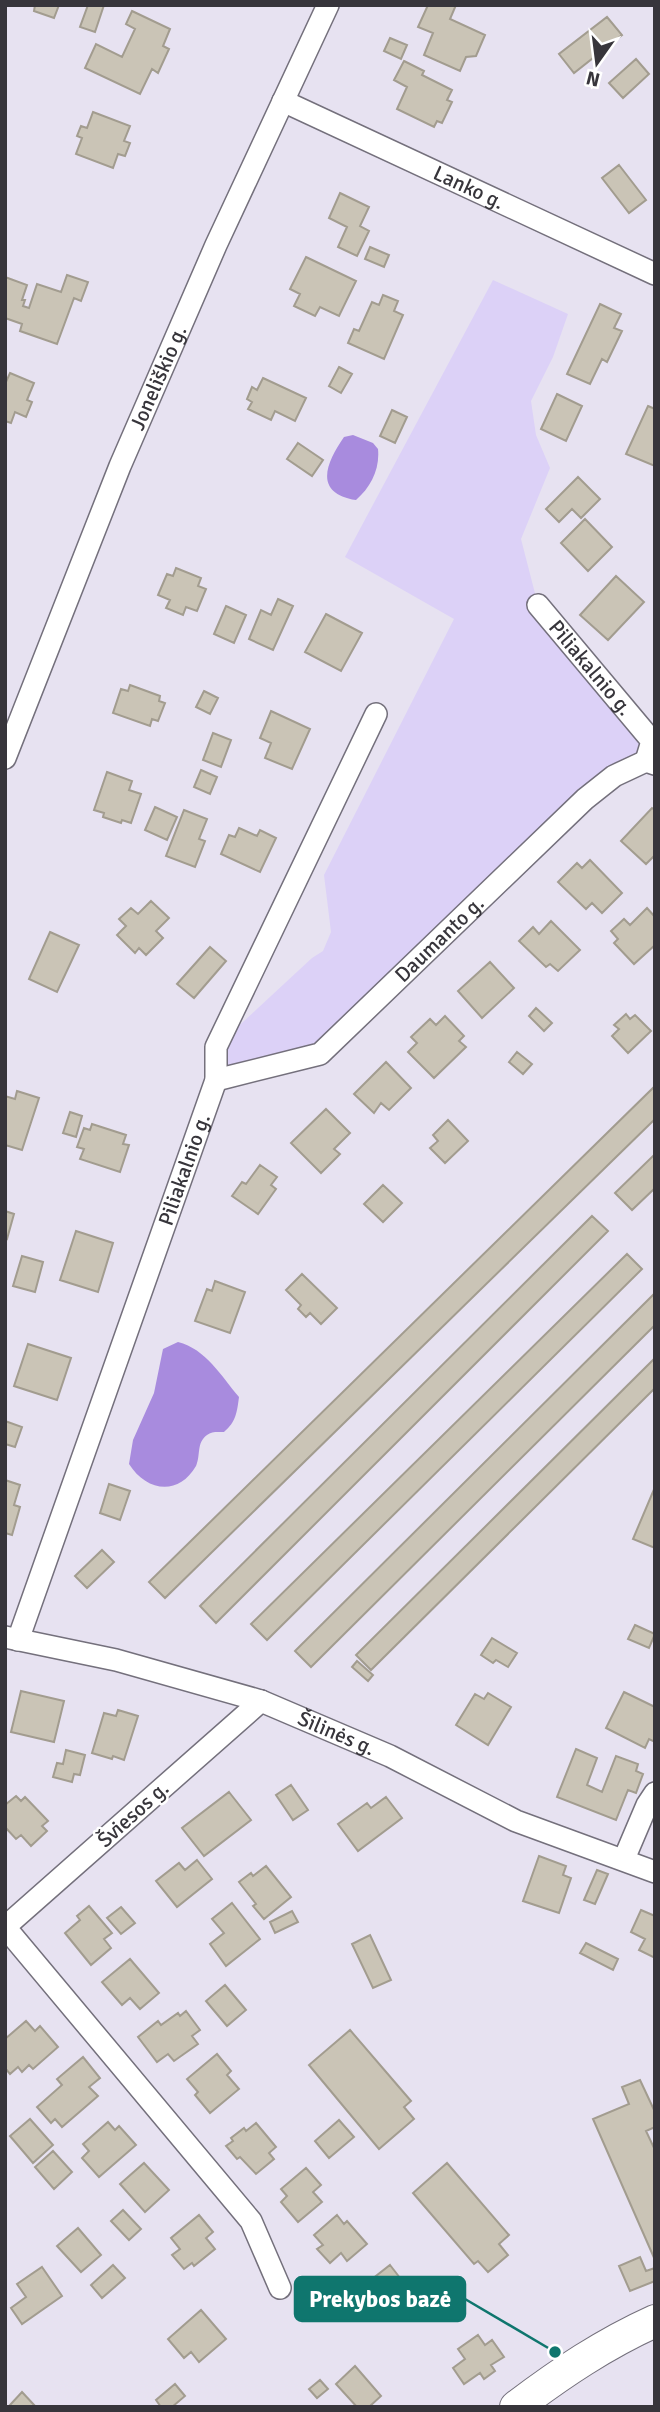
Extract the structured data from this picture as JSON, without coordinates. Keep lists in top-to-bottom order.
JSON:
{
  "streets": {
    "street": [
      "Lanko g.",
      "Joneliškio g.",
      "Piliakalnio g.",
      "Daumanto g.",
      "Šilinės g.",
      "Šviesos g."
    ]
  },
  "crossings": [
    ["Lanko g.", "Joneliškio g."],
    ["Piliakalnio g.", "Daumanto g."],
    ["Piliakalnio g.", "Šilinės g."],
    ["Šilinės g.", "Šviesos g."]
  ],
  "places": ["Prekybos bazė"],
  "north": "bottom"
}
